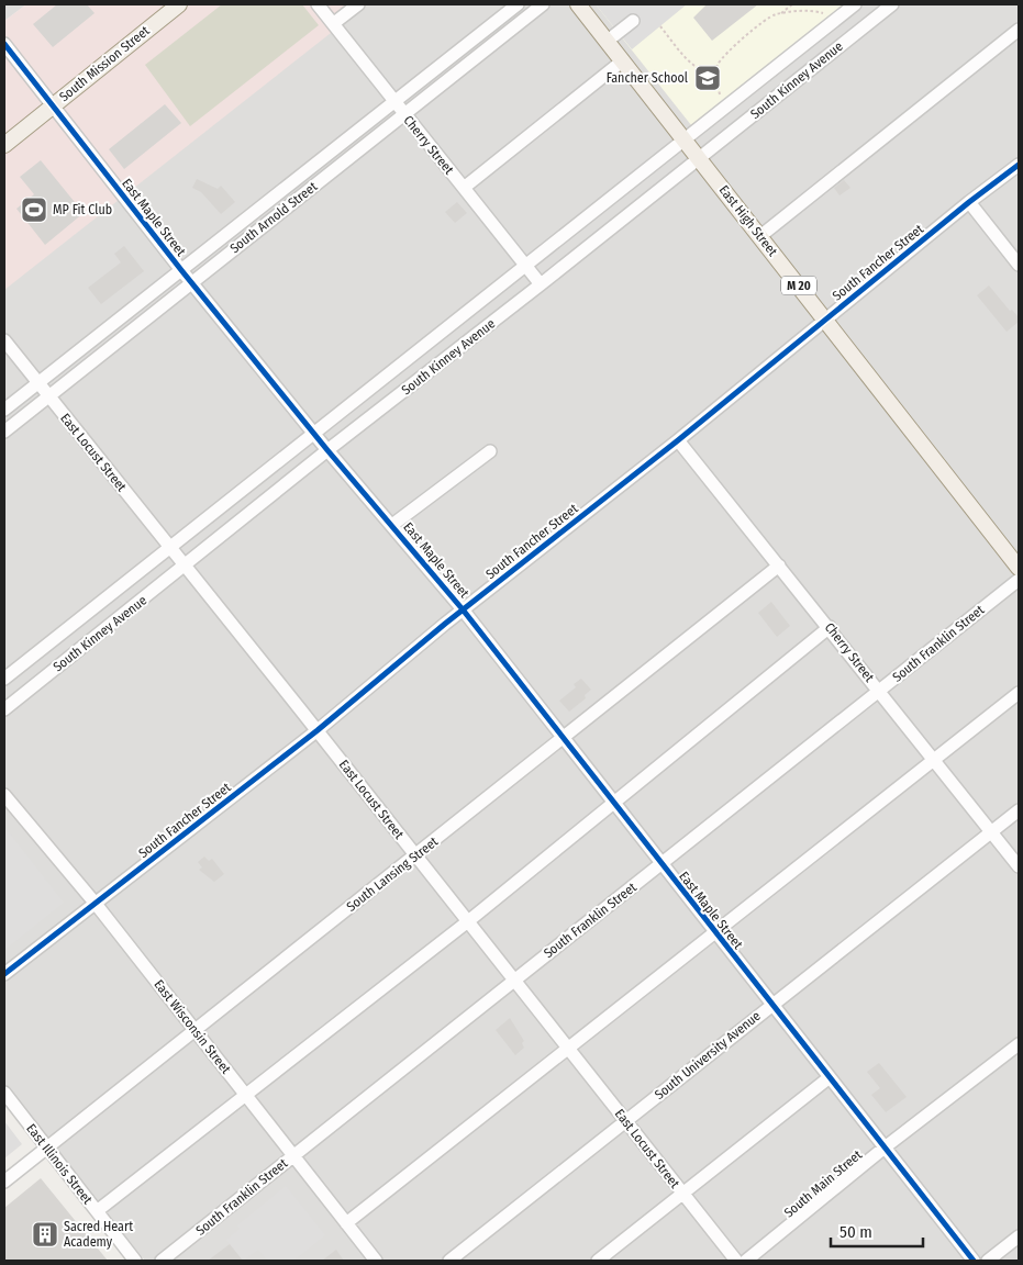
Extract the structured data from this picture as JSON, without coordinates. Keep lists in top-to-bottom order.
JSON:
{
  "streets": {
    "main road": ["South Mission Street", "East High Street", "M 20"],
    "street": [
      "South Kinney Avenue",
      "Cherry Street",
      "East Maple Street",
      "South Arnold Street",
      "South Fancher Street",
      "East Locust Street",
      "South Franklin Street",
      "South Lansing Street",
      "East Wisconsin Street",
      "South University Avenue",
      "East Illinois Street",
      "South Main Street"
    ]
  },
  "crossings": [
    ["South Mission Street", "East Maple Street"],
    ["South Kinney Avenue", "Cherry Street"],
    ["South Kinney Avenue", "East Maple Street"],
    ["South Kinney Avenue", "East High Street"],
    ["South Kinney Avenue", "East Locust Street"],
    ["Cherry Street", "South Arnold Street"],
    ["Cherry Street", "South Fancher Street"],
    ["Cherry Street", "South Franklin Street"],
    ["Cherry Street", "South Lansing Street"],
    ["Cherry Street", "South University Avenue"],
    ["East Maple Street", "South Arnold Street"],
    ["East Maple Street", "South Fancher Street"],
    ["East Maple Street", "South Franklin Street"],
    ["East Maple Street", "South Lansing Street"],
    ["East Maple Street", "South University Avenue"],
    ["East Maple Street", "South Main Street"],
    ["South Arnold Street", "East Locust Street"],
    ["East High Street", "South Fancher Street"],
    ["South Fancher Street", "East Locust Street"],
    ["South Fancher Street", "East Wisconsin Street"],
    ["East Locust Street", "South Franklin Street"],
    ["East Locust Street", "South Lansing Street"],
    ["East Locust Street", "South University Avenue"],
    ["South Franklin Street", "East Wisconsin Street"],
    ["South Lansing Street", "East Wisconsin Street"],
    ["South Lansing Street", "East Illinois Street"]
  ],
  "places": {
    "school or university": ["Fancher School"],
    "sports": ["MP Fit Club"],
    "building": ["Sacred Heart Academy"]
  },
  "scale_bar": "50 m"
}
